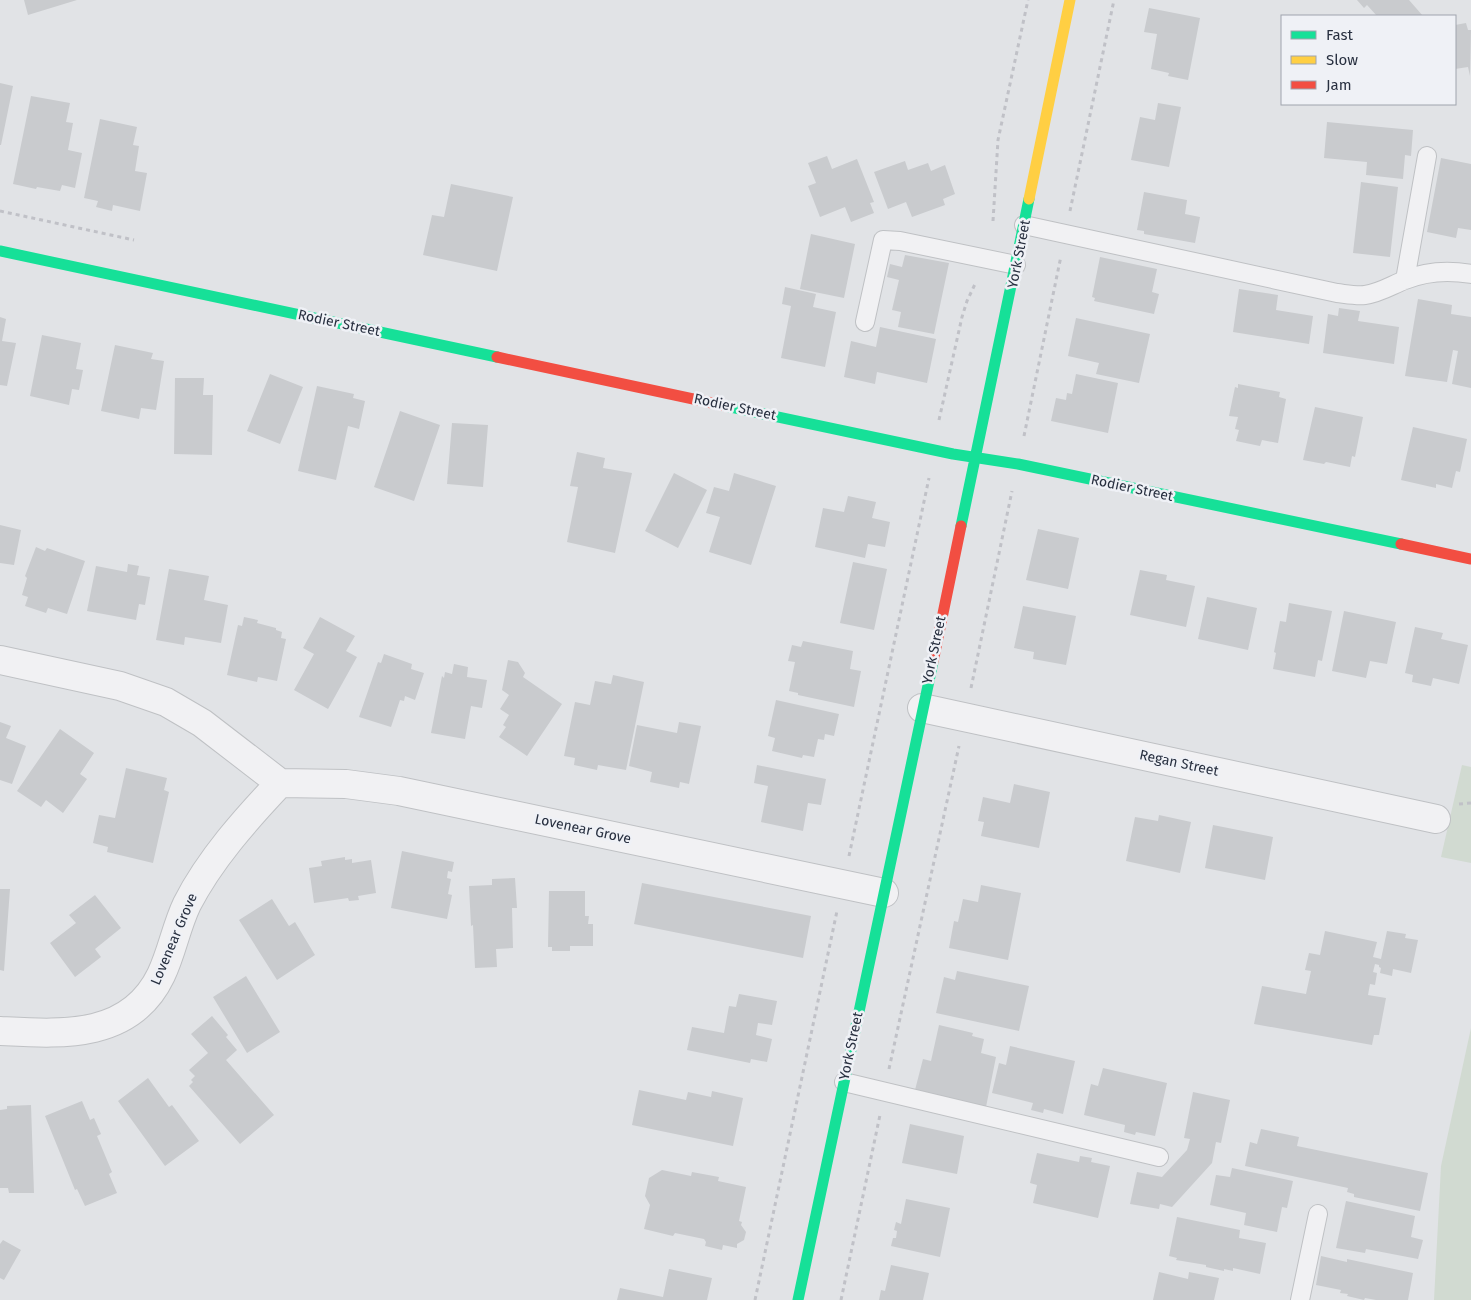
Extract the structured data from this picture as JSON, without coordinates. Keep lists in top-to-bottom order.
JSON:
{
  "streets": {
    "street": [
      "York Street",
      "Rodier Street",
      "Regan Street",
      "Lovenear Grove"
    ]
  },
  "crossings": [
    ["York Street", "Rodier Street"],
    ["York Street", "Regan Street"],
    ["York Street", "Lovenear Grove"]
  ],
  "legend": ["Fast", "Slow", "Jam"]
}
